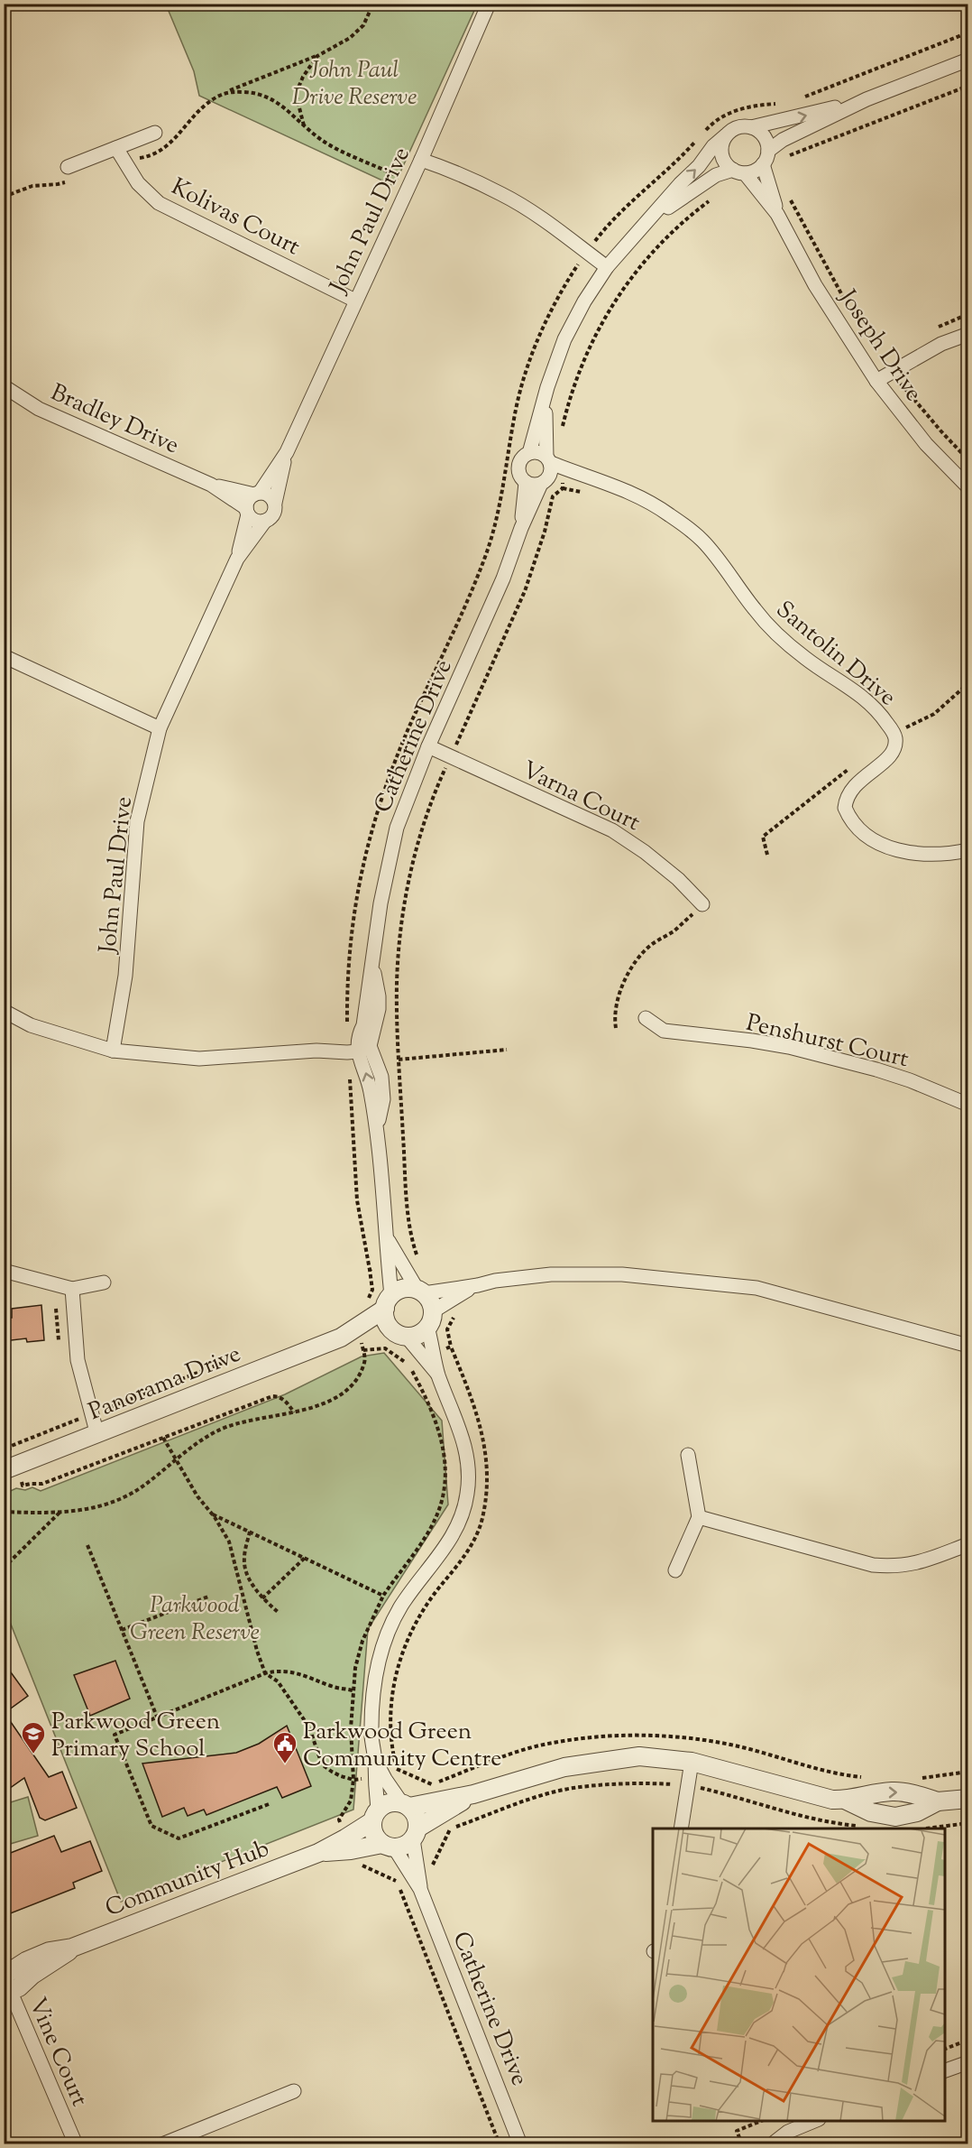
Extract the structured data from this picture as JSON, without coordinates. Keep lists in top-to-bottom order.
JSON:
{
  "streets": {
    "street": [
      "Kolivas Court",
      "John Paul Drive",
      "Joseph Drive",
      "Bradley Drive",
      "Santolin Drive",
      "Catherine Drive",
      "Varna Court",
      "Penshurst Court",
      "Panorama Drive",
      "Community Hub",
      "Vine Court"
    ]
  },
  "crossings": [
    ["Kolivas Court", "John Paul Drive"],
    ["John Paul Drive", "Bradley Drive"],
    ["Santolin Drive", "Catherine Drive"],
    ["Catherine Drive", "Varna Court"],
    ["Catherine Drive", "Community Hub"],
    ["Community Hub", "Vine Court"]
  ],
  "parks": ["John Paul Drive Reserve", "Parkwood Green Reserve"],
  "places": {
    "school or university": ["Parkwood Green Primary School"],
    "public building": ["Parkwood Green Community Centre"]
  }
}
